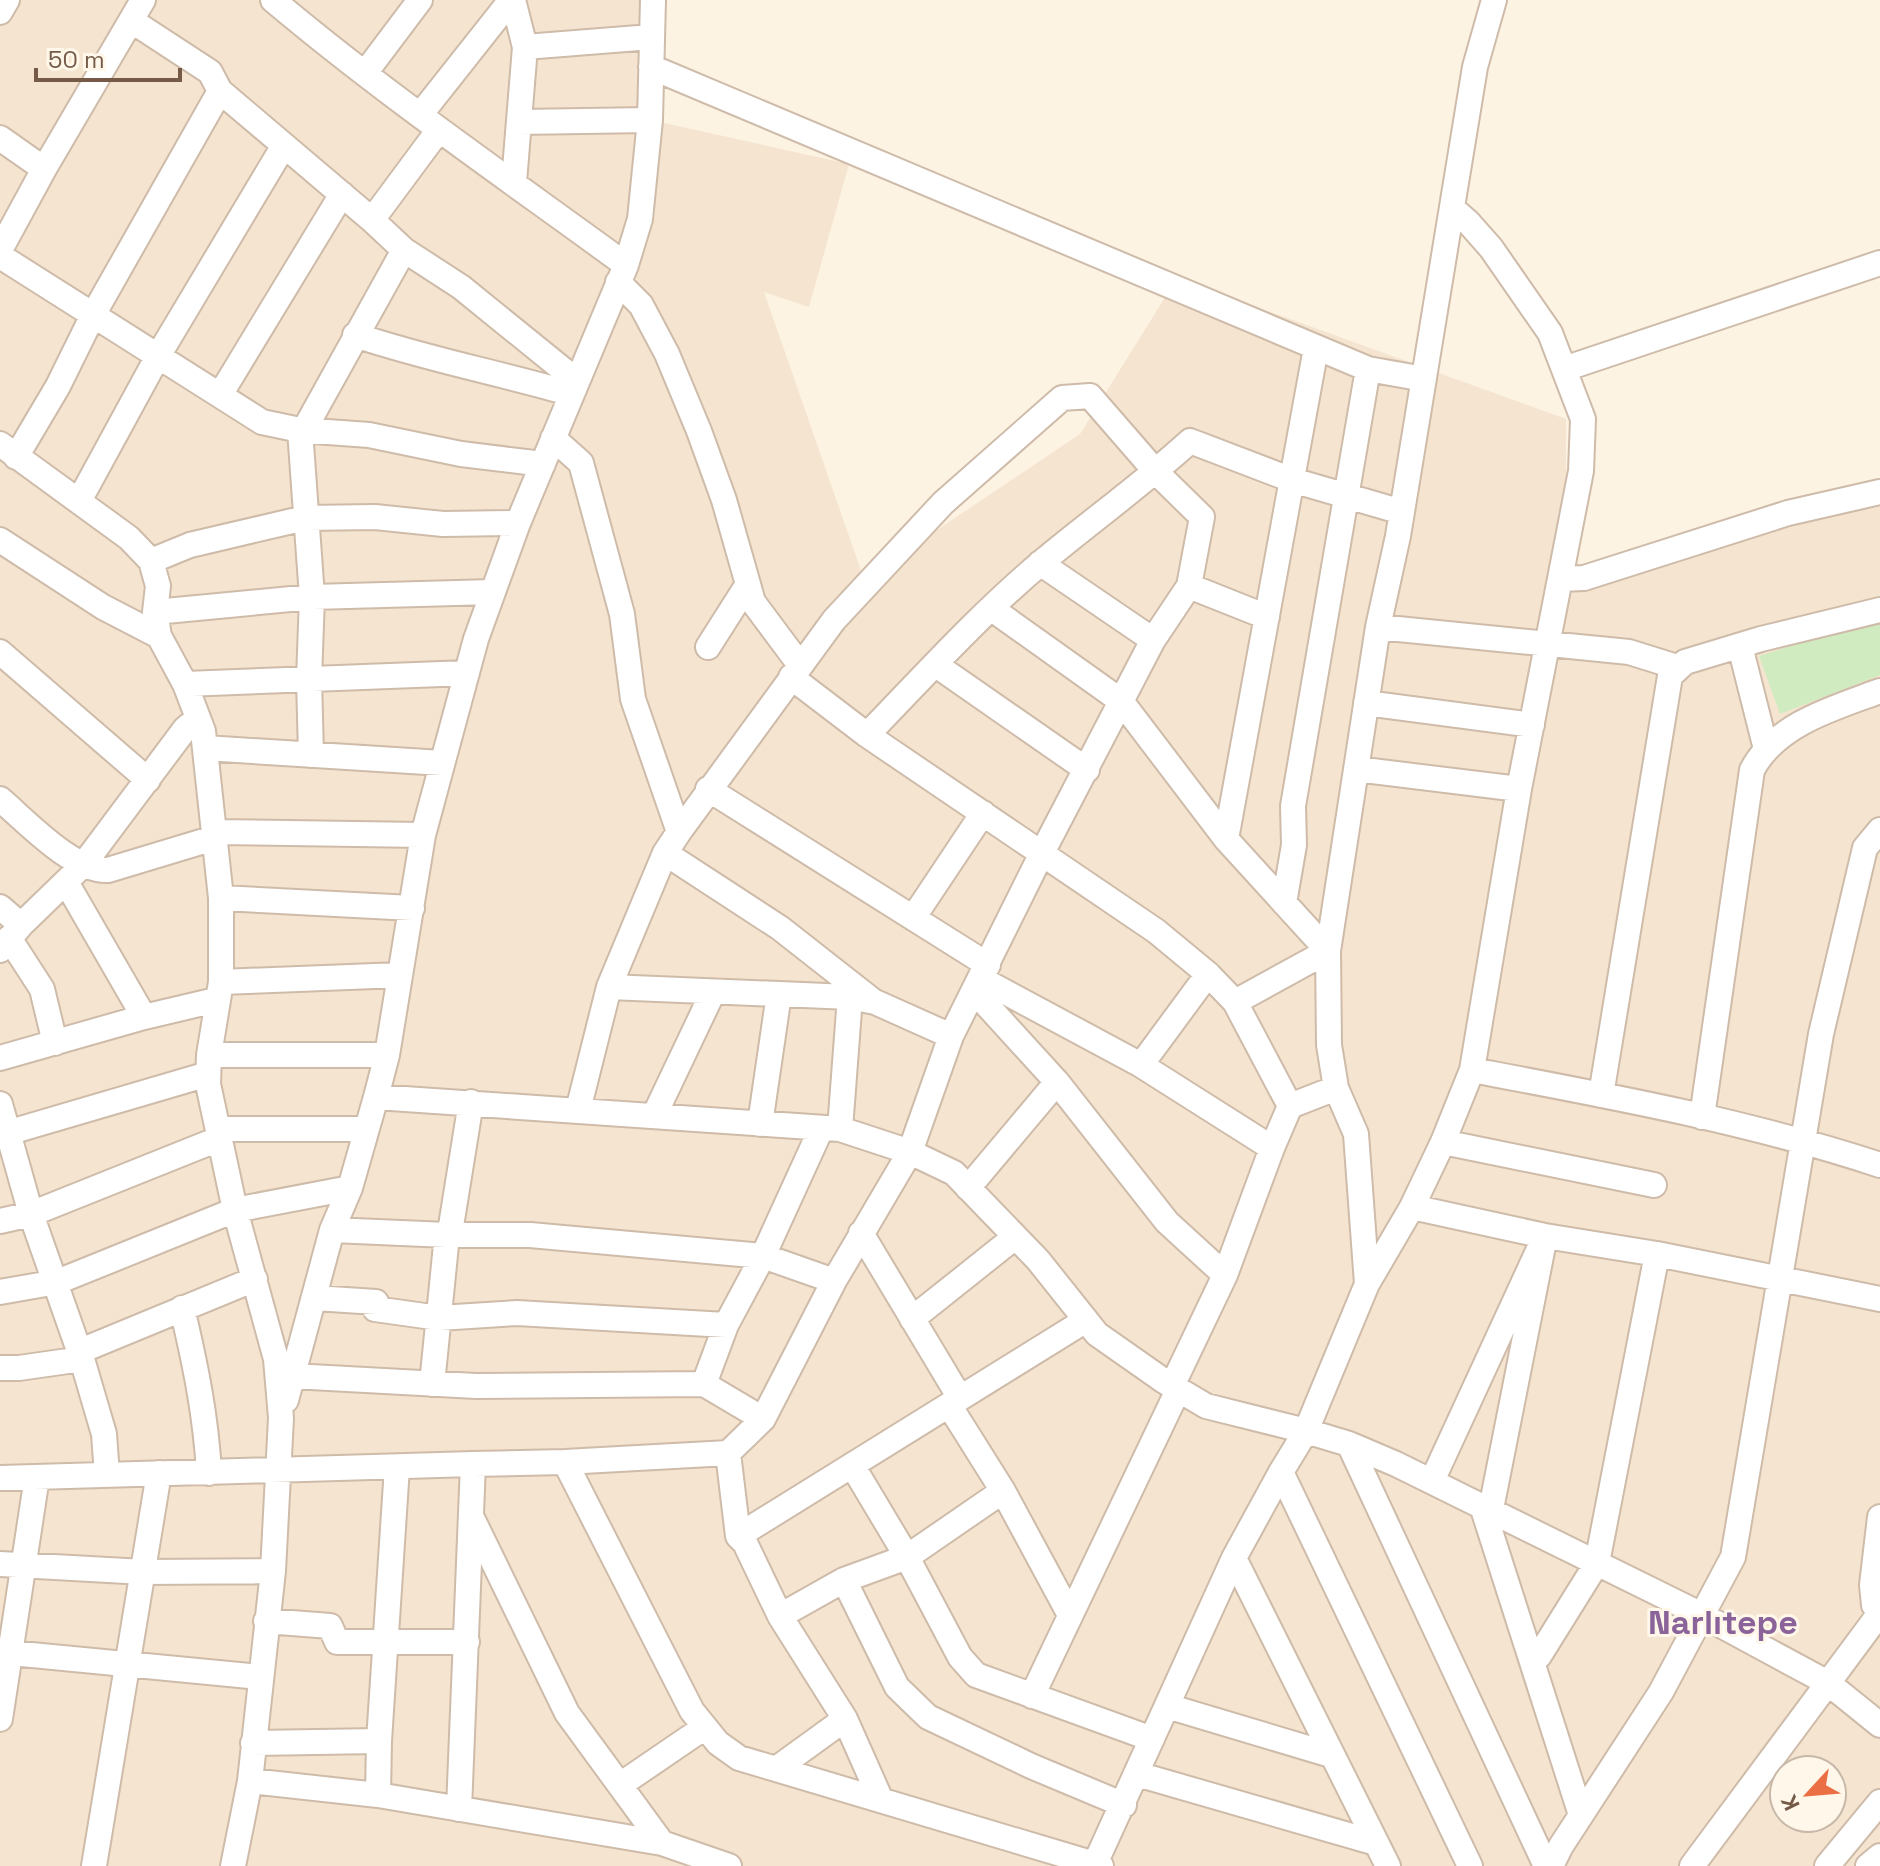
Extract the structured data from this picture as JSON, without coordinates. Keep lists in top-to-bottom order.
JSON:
{
  "districts": ["Narlıtepe"],
  "scale_bar": "50 m",
  "north": "bottom left"
}
